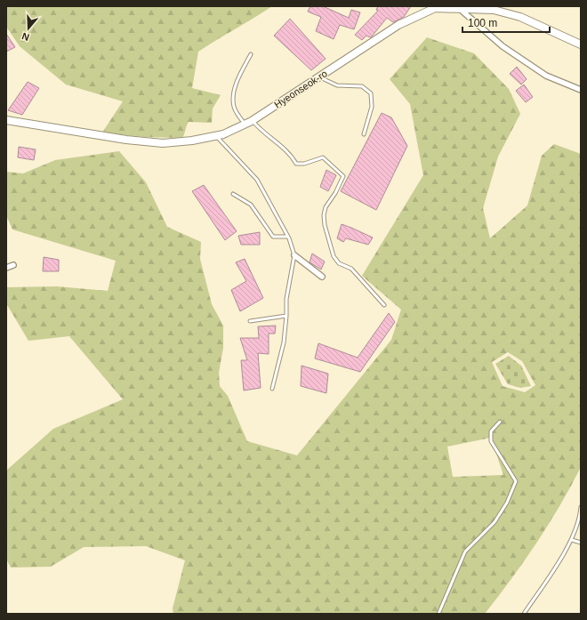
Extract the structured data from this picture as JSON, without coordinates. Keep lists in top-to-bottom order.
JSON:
{
  "streets": {
    "street": ["Hyeonseok-ro"]
  },
  "scale_bar": "100 m",
  "north": "bottom"
}
